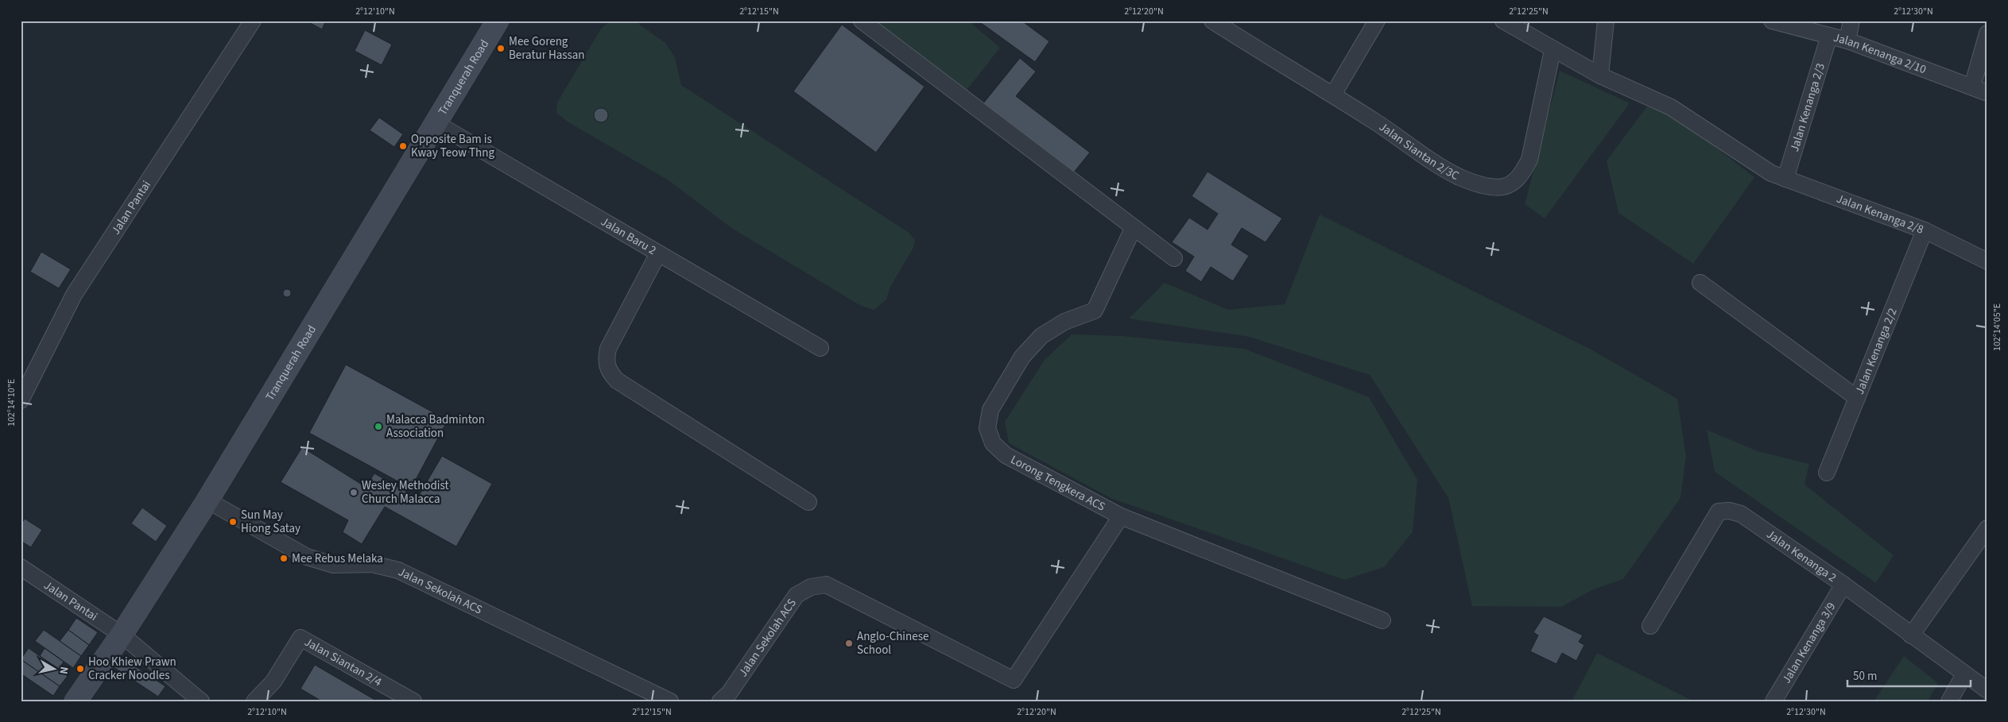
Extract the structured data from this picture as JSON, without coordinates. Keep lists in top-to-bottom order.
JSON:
{
  "streets": {
    "main road": ["Tranquerah Road"],
    "street": [
      "Jalan Kenanga 2/10",
      "Jalan Kenanga 2/3",
      "Jalan Siantan 2/3C",
      "Jalan Pantai",
      "Jalan Kenanga 2/8",
      "Jalan Baru 2",
      "Jalan Kenanga 2/2",
      "Lorong Tengkera ACS",
      "Jalan Kenanga 2",
      "Jalan Sekolah ACS",
      "Jalan Kenanga 3/9",
      "Jalan Siantan 2/4"
    ]
  },
  "crossings": [
    ["Jalan Kenanga 2/10", "Jalan Kenanga 2/3"],
    ["Tranquerah Road", "Jalan Pantai"],
    ["Tranquerah Road", "Jalan Baru 2"],
    ["Tranquerah Road", "Jalan Sekolah ACS"],
    ["Jalan Kenanga 2/3", "Jalan Kenanga 2/8"],
    ["Jalan Siantan 2/3C", "Jalan Kenanga 2/8"],
    ["Jalan Kenanga 2/8", "Jalan Kenanga 2/2"],
    ["Lorong Tengkera ACS", "Jalan Sekolah ACS"],
    ["Jalan Kenanga 2", "Jalan Kenanga 3/9"]
  ],
  "places": [
    "Mee Goreng Beratur Hassan",
    "Opposite Bam is Kway Teow Thng",
    "Malacca Badminton Association",
    "Wesley Methodist Church Malacca",
    "Sun May Hiong Satay",
    "Mee Rebus Melaka",
    "Anglo-Chinese School",
    "Hoo Khiew Prawn Cracker Noodles"
  ],
  "scale_bar": "50 m",
  "north": "right",
  "coordinates": [
    "2°12'10\"N",
    "2°12'15\"N",
    "2°12'20\"N",
    "2°12'25\"N",
    "2°12'30\"N",
    "102°14'05\"E",
    "102°14'10\"E"
  ]
}
